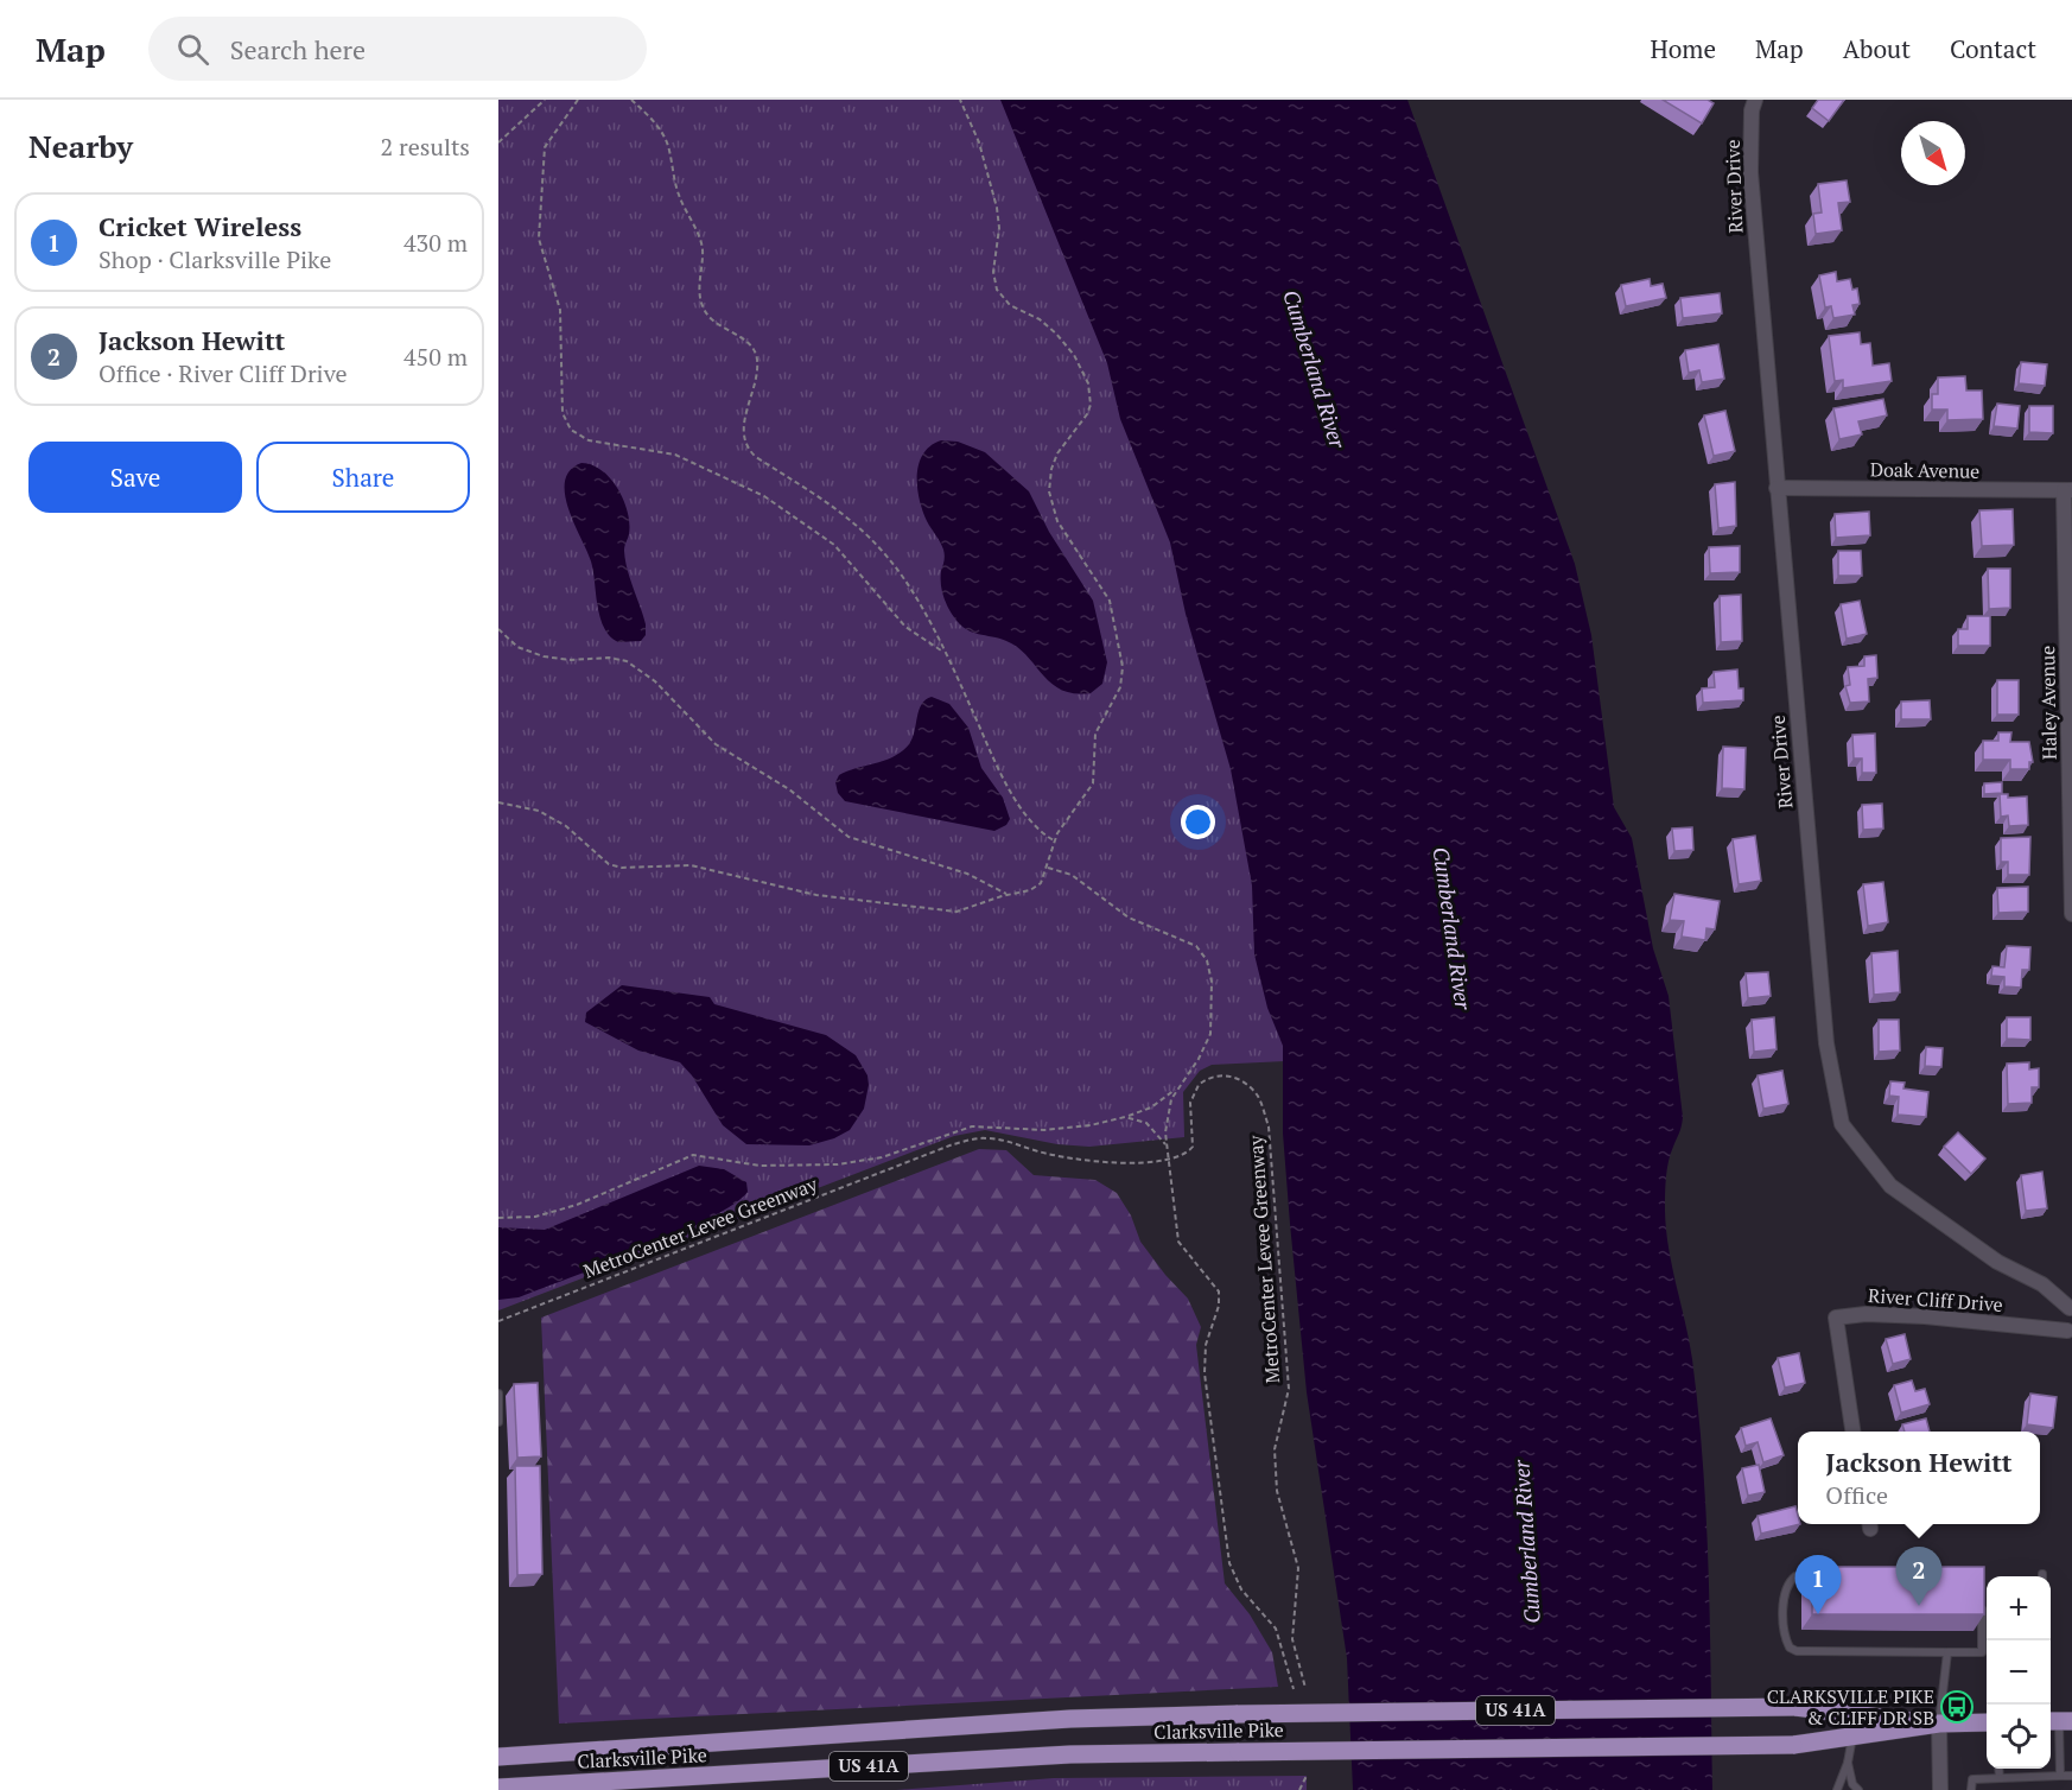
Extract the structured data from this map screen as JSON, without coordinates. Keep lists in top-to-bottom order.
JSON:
{
  "streets": {
    "main road": ["US 41A", "Clarksville Pike"],
    "street": [
      "River Drive",
      "Doak Avenue",
      "Haley Avenue",
      "River Cliff Drive"
    ],
    "path": ["MetroCenter Levee Greenway"]
  },
  "crossings": [
    ["River Drive", "Doak Avenue"],
    ["Doak Avenue", "Haley Avenue"]
  ],
  "water": ["Cumberland River"],
  "places": {
    "bus stop": ["CLARKSVILLE PIKE & CLIFF DR SB"]
  },
  "north": "bottom right",
  "page": {
    "header": "Map",
    "search": "Search here",
    "nav": [
      "Home",
      "Map",
      "About",
      "Contact"
    ],
    "heading": ["Nearby", "2 results"],
    "list": [
      {
        "mark": "1",
        "name": "Cricket Wireless",
        "note": "Shop · Clarksville Pike",
        "value": "430 m"
      },
      {
        "mark": "2",
        "name": "Jackson Hewitt",
        "note": "Office · River Cliff Drive",
        "value": "450 m"
      }
    ],
    "buttons": ["Save", "Share"],
    "popup": ["Jackson Hewitt", "Office"],
    "pins": ["2", "1"],
    "map_buttons": ["+", "−"]
  }
}
